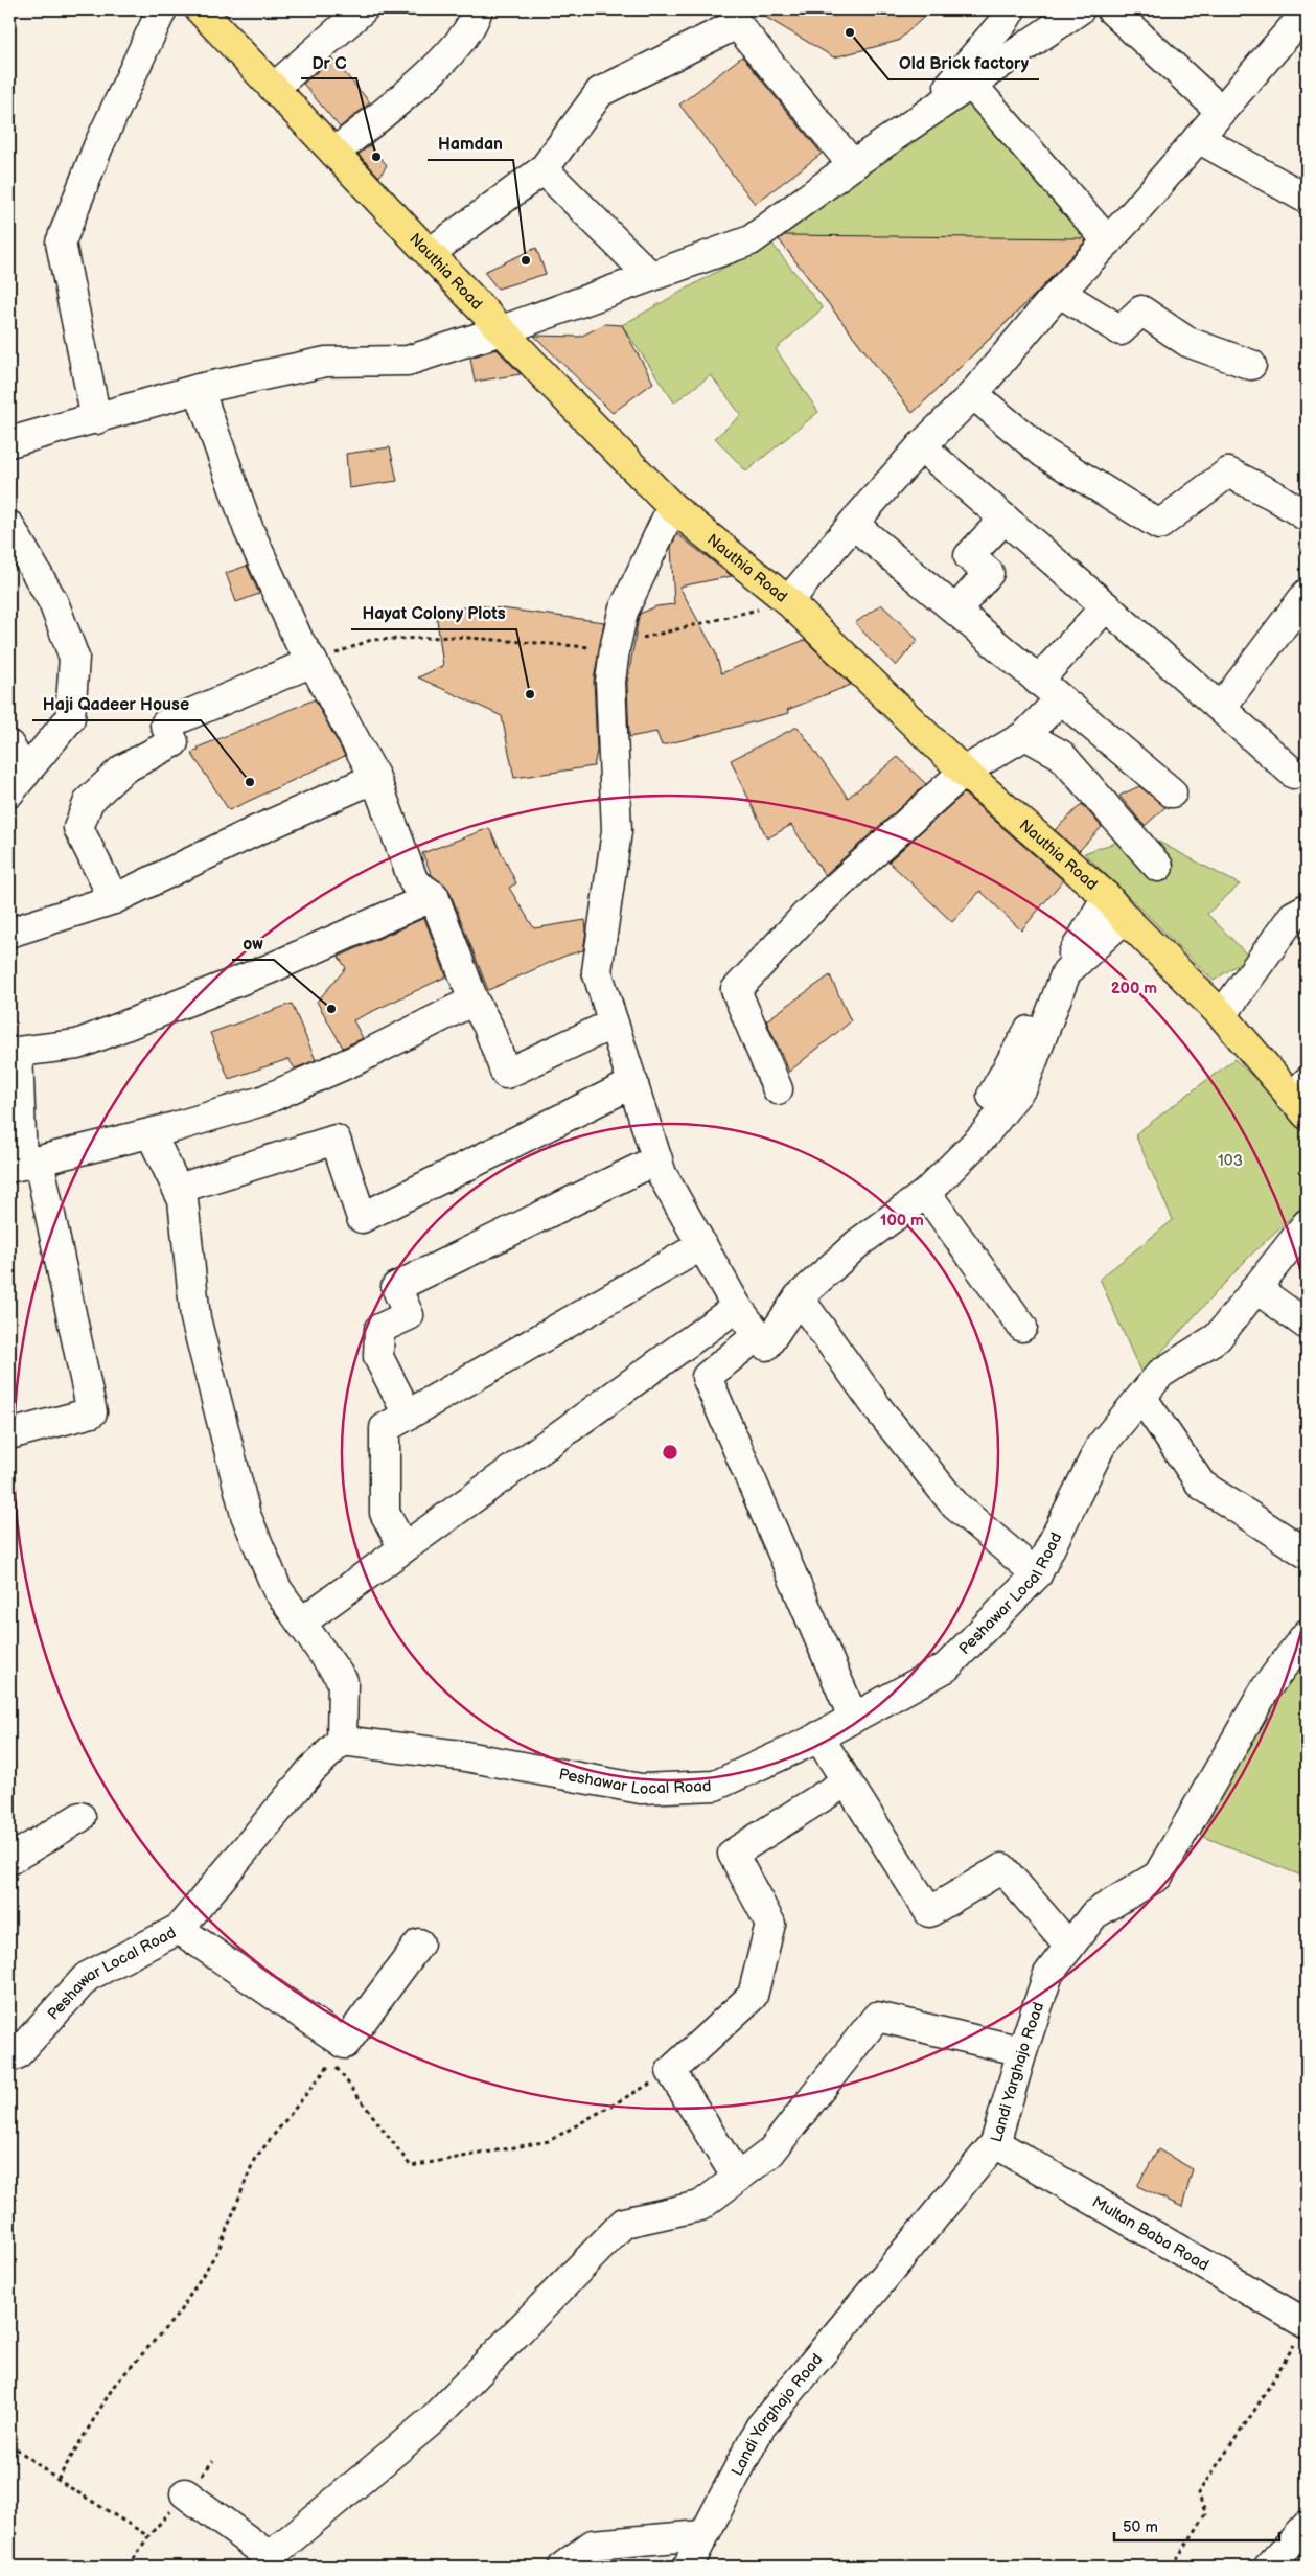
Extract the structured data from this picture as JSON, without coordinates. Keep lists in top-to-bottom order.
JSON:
{
  "streets": {
    "main road": ["Nauthia Road"],
    "street": ["Peshawar Local Road", "Landi Yarghajo Road", "Multan Baba Road"]
  },
  "crossings": [
    ["Landi Yarghajo Road", "Multan Baba Road"]
  ],
  "parks": ["103"],
  "places": [
    "Old Brick factory",
    "Dr C",
    "Hamdan",
    "Hayat Colony Plots",
    "Haji Qadeer House",
    "ow"
  ],
  "scale_bar": "50 m",
  "rings": ["200 m", "100 m"]
}
